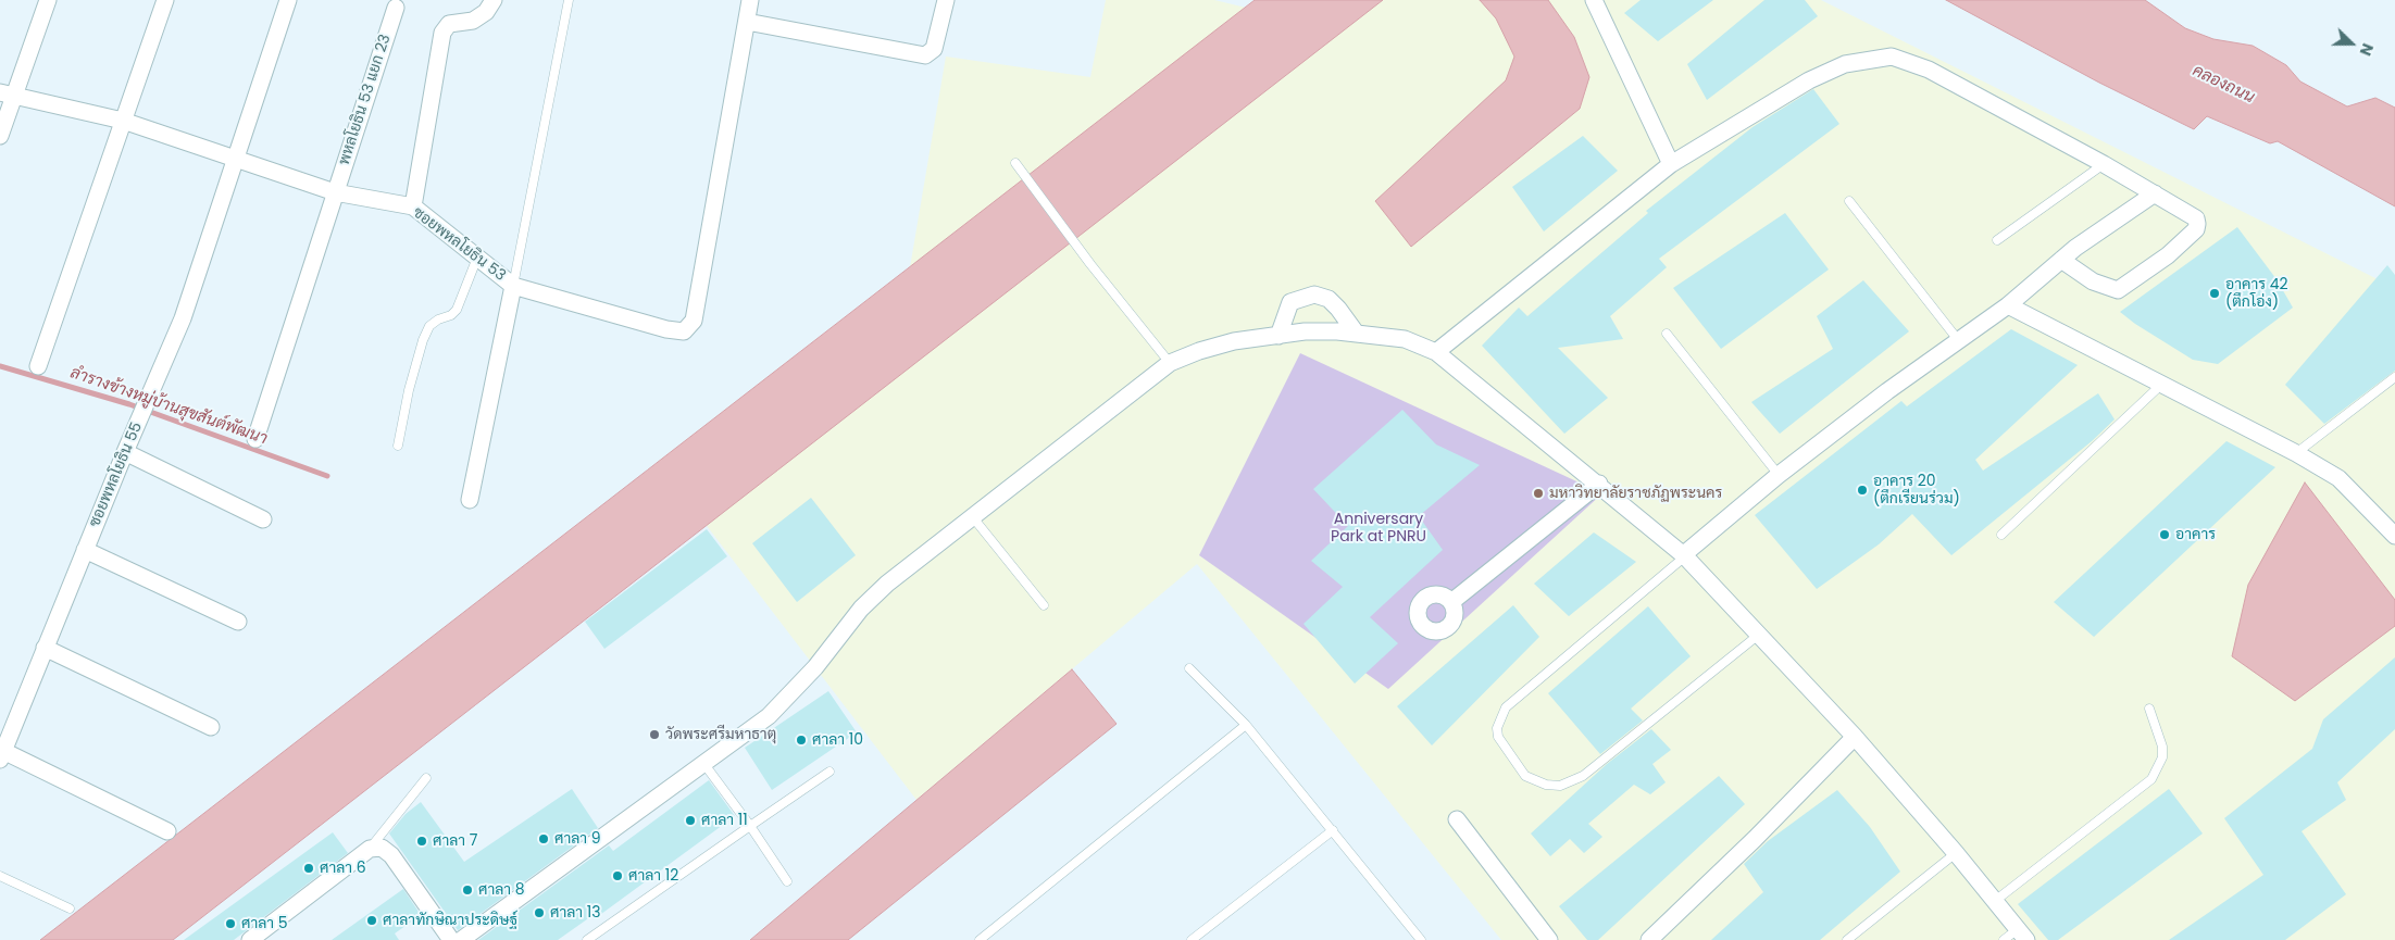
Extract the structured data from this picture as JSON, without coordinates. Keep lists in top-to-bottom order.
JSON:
{
  "streets": {
    "street": ["พหลโยธิน 53 แยก 23", "ซอยพหลโยธิน 53", "ซอยพหลโยธิน 55"]
  },
  "crossings": [
    ["พหลโยธิน 53 แยก 23", "ซอยพหลโยธิน 53"],
    ["ซอยพหลโยธิน 53", "ซอยพหลโยธิน 55"]
  ],
  "water": ["คลองถนน", "ลำรางข้างหมู่บ้านสุขสันต์พัฒนา"],
  "parks": ["Anniversary Park at PNRU"],
  "places": [
    "อาคาร 42 (ตึกโอ่ง)",
    "อาคาร 20 (ตึกเรียนร่วม)",
    "มหาวิทยาลัยราชภัฏพระนคร",
    "อาคาร",
    "วัดพระศรีมหาธาตุ",
    "ศาลา 10",
    "ศาลา 11",
    "ศาลา 9",
    "ศาลา 7",
    "ศาลา 6",
    "ศาลา 12",
    "ศาลา 8",
    "ศาลา 13",
    "ศาลาทักษิณาประดิษฐ์",
    "ศาลา 5"
  ],
  "north": "right"
}
